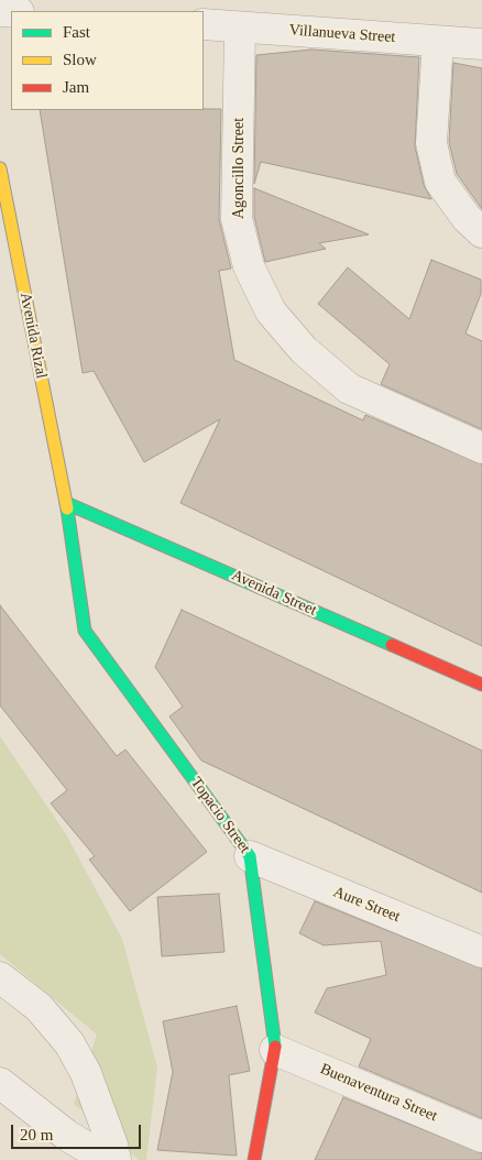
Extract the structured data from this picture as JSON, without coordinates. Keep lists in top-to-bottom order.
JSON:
{
  "streets": {
    "street": [
      "Villanueva Street",
      "Agoncillo Street",
      "Avenida Rizal",
      "Avenida Street",
      "Topacio Street",
      "Aure Street",
      "Buenaventura Street"
    ]
  },
  "crossings": [
    ["Villanueva Street", "Agoncillo Street"],
    ["Avenida Rizal", "Avenida Street"],
    ["Avenida Rizal", "Topacio Street"],
    ["Avenida Street", "Topacio Street"],
    ["Topacio Street", "Aure Street"],
    ["Topacio Street", "Buenaventura Street"]
  ],
  "legend": ["Fast", "Slow", "Jam"],
  "scale_bar": "20 m"
}
